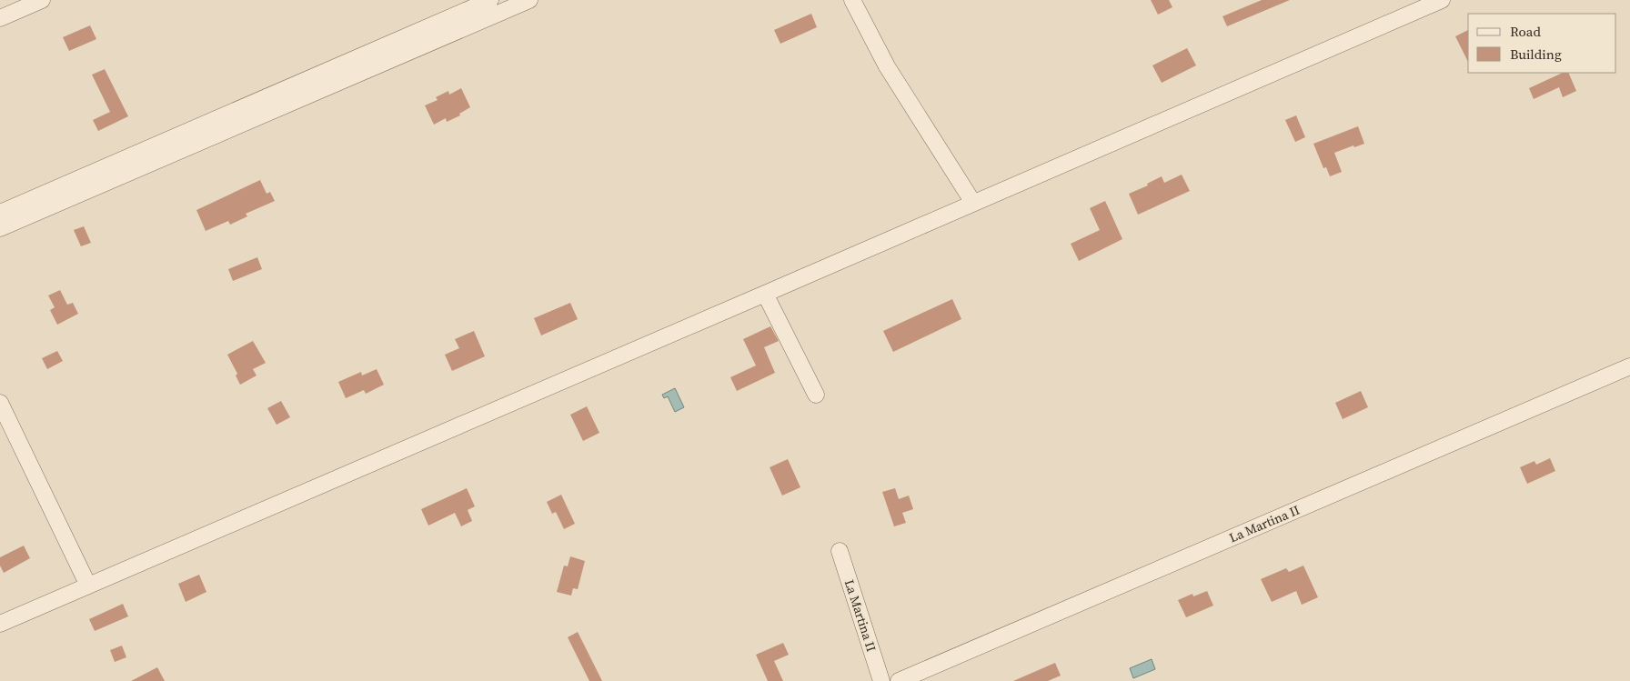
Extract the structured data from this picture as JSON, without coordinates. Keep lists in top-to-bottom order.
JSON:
{
  "streets": {
    "street": ["La Martina II"]
  },
  "legend": ["Road", "Building"]
}
